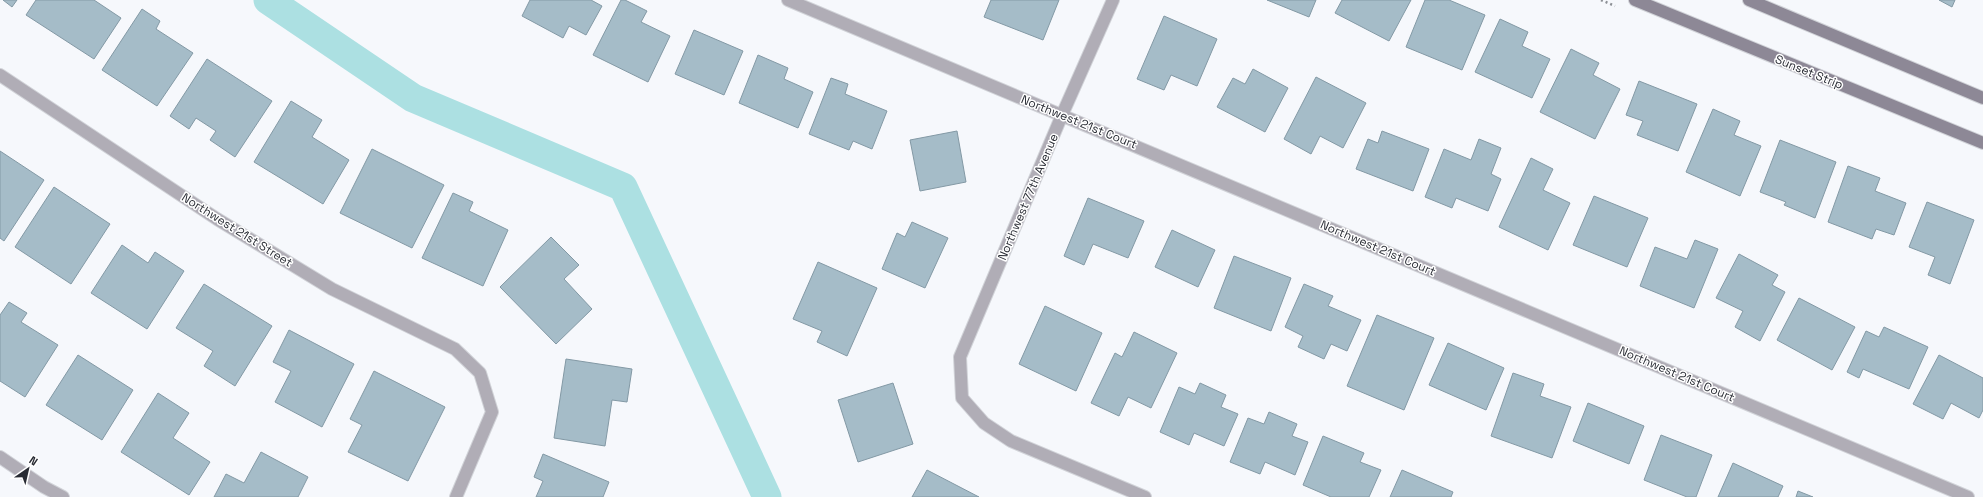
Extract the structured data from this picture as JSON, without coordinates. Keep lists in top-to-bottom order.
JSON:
{
  "streets": {
    "street": [
      "Sunset Strip",
      "Northwest 21st Court",
      "Northwest 77th Avenue",
      "Northwest 21st Street"
    ]
  },
  "crossings": [
    ["Northwest 21st Court", "Northwest 77th Avenue"]
  ],
  "north": "top right"
}
